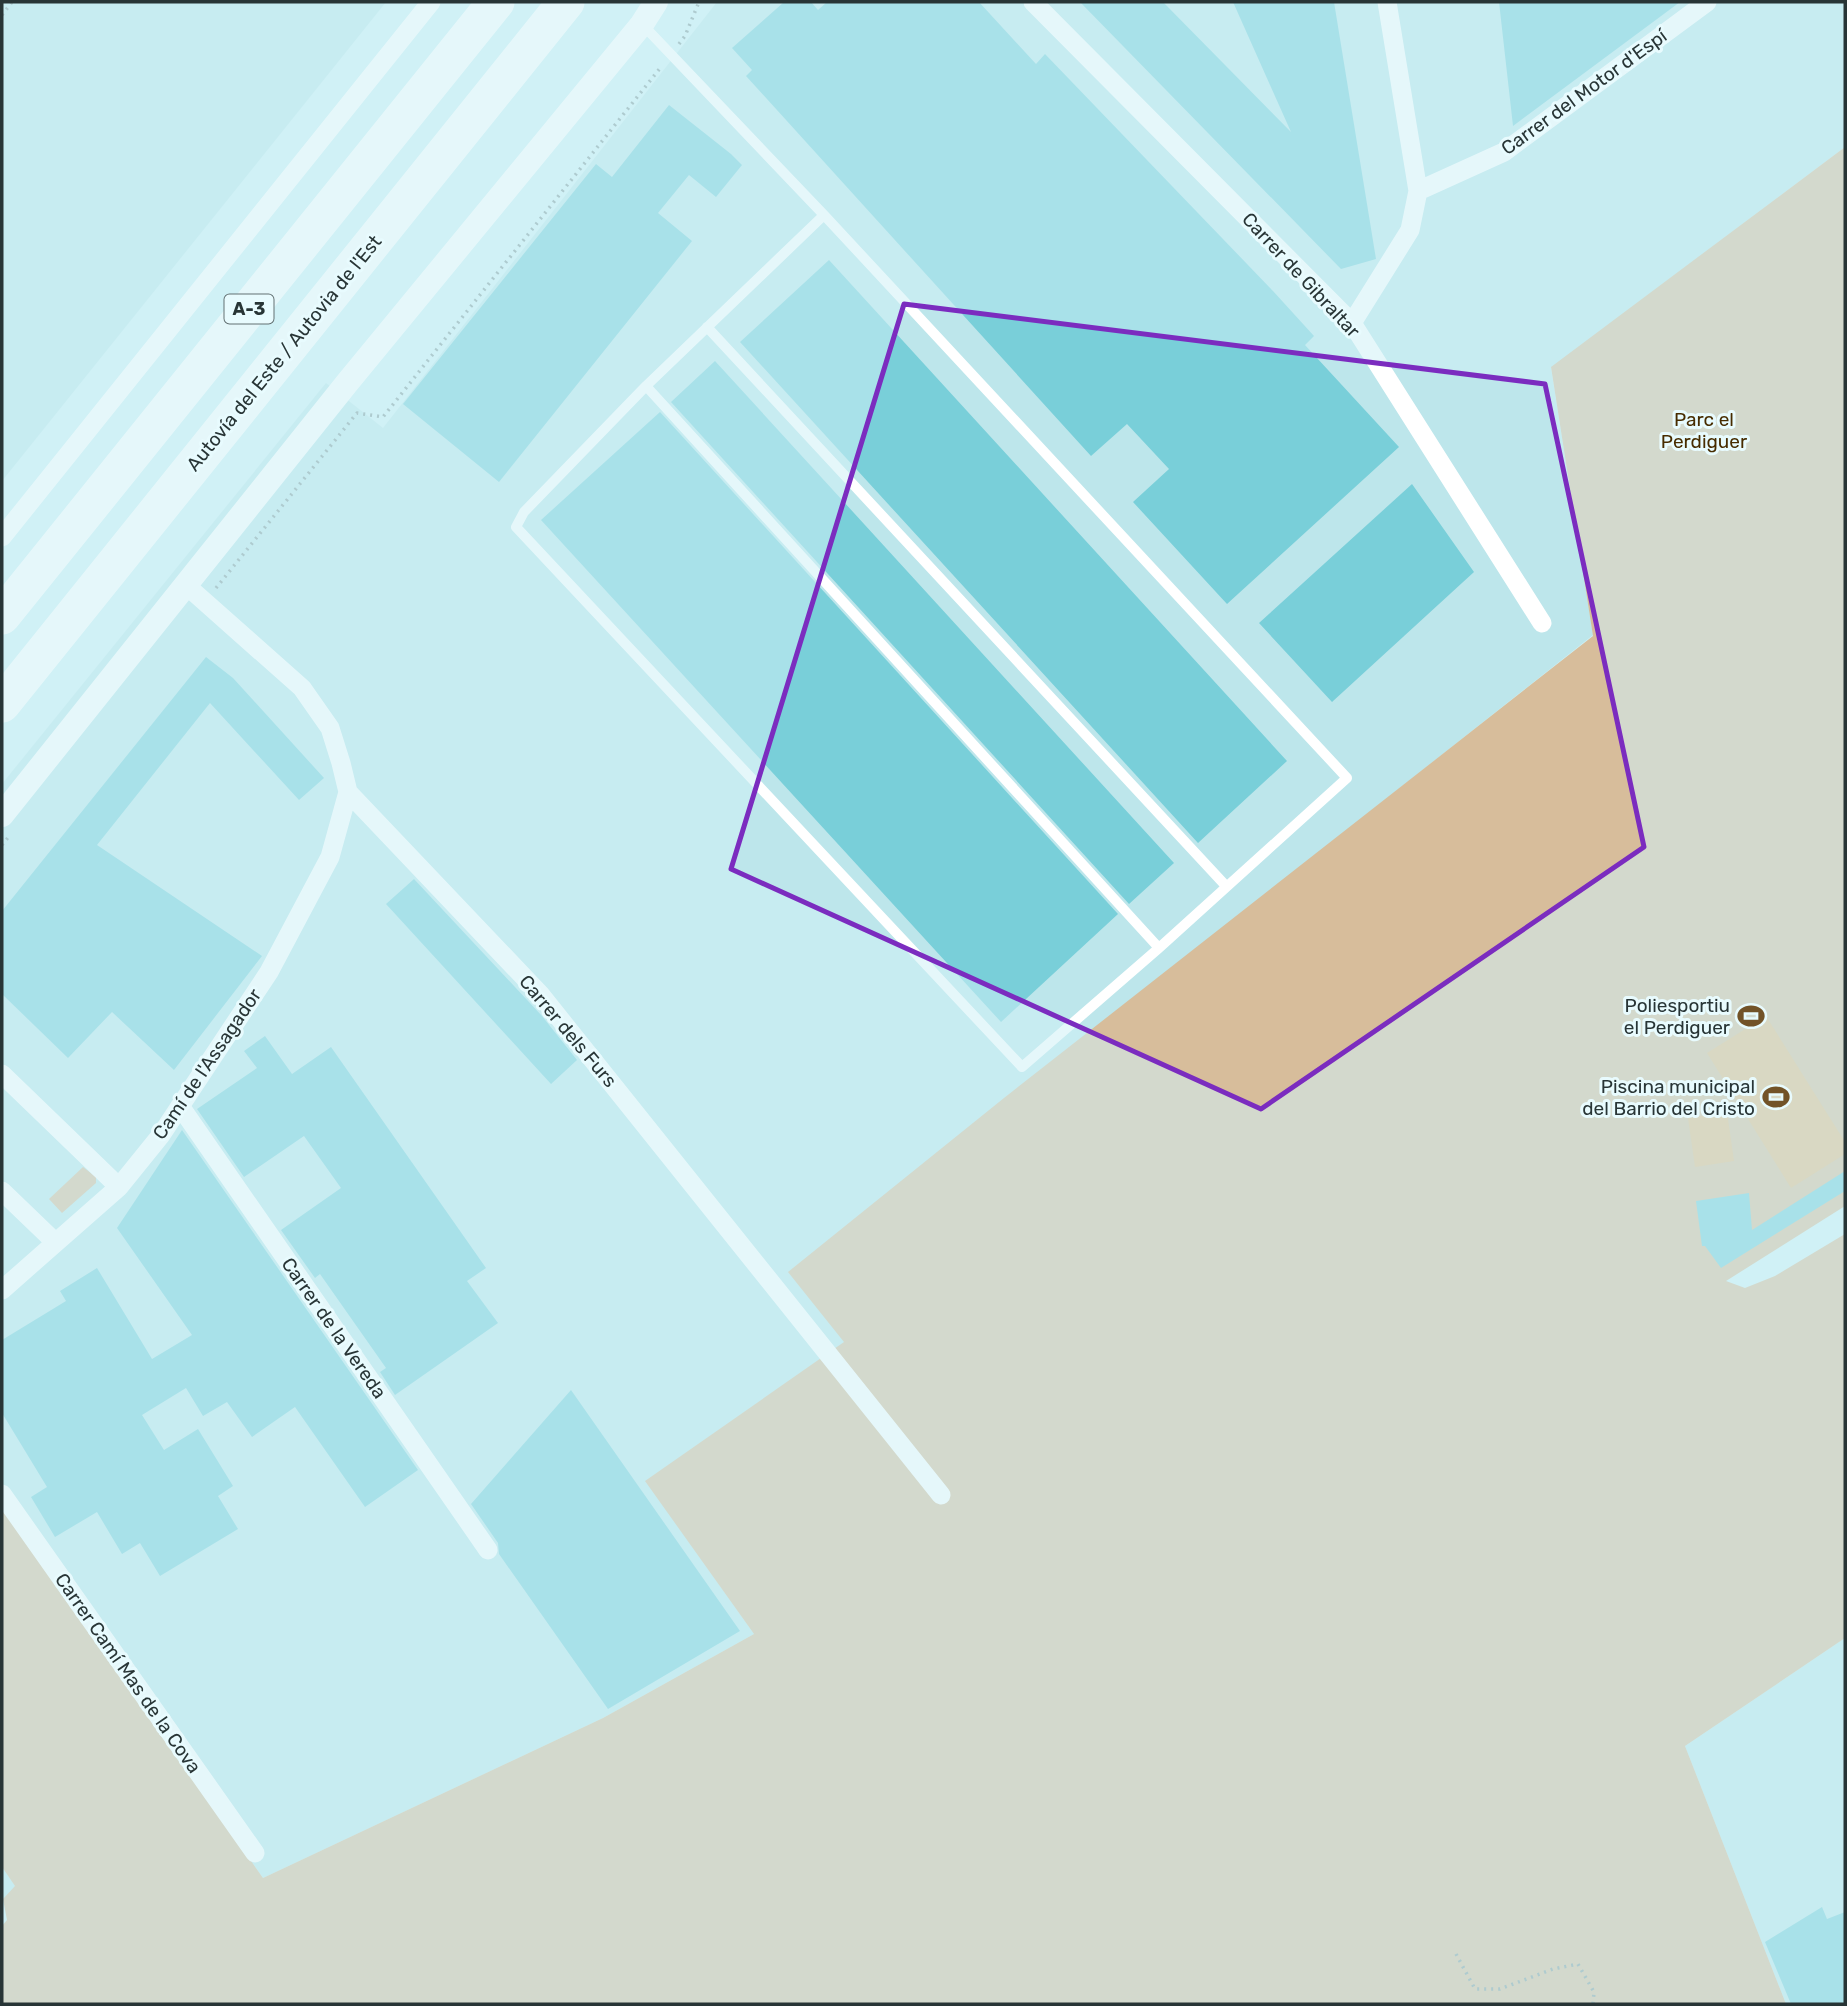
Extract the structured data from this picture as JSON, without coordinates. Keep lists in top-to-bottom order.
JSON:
{
  "streets": {
    "highway": ["A-3", "Autovía del Este / Autovia de l'Est"],
    "street": [
      "Carrer del Motor d'Espí",
      "Carrer de Gibraltar",
      "Carrer dels Furs",
      "Camí de l'Assagador",
      "Carrer de la Vereda",
      "Carrer Camí Mas de la Cova"
    ]
  },
  "crossings": [
    ["Carrer dels Furs", "Camí de l'Assagador"],
    ["Camí de l'Assagador", "Carrer de la Vereda"]
  ],
  "parks": ["Parc el Perdiguer"],
  "places": {
    "sports": ["Poliesportiu el Perdiguer", "Piscina municipal del Barrio del Cristo"]
  }
}
